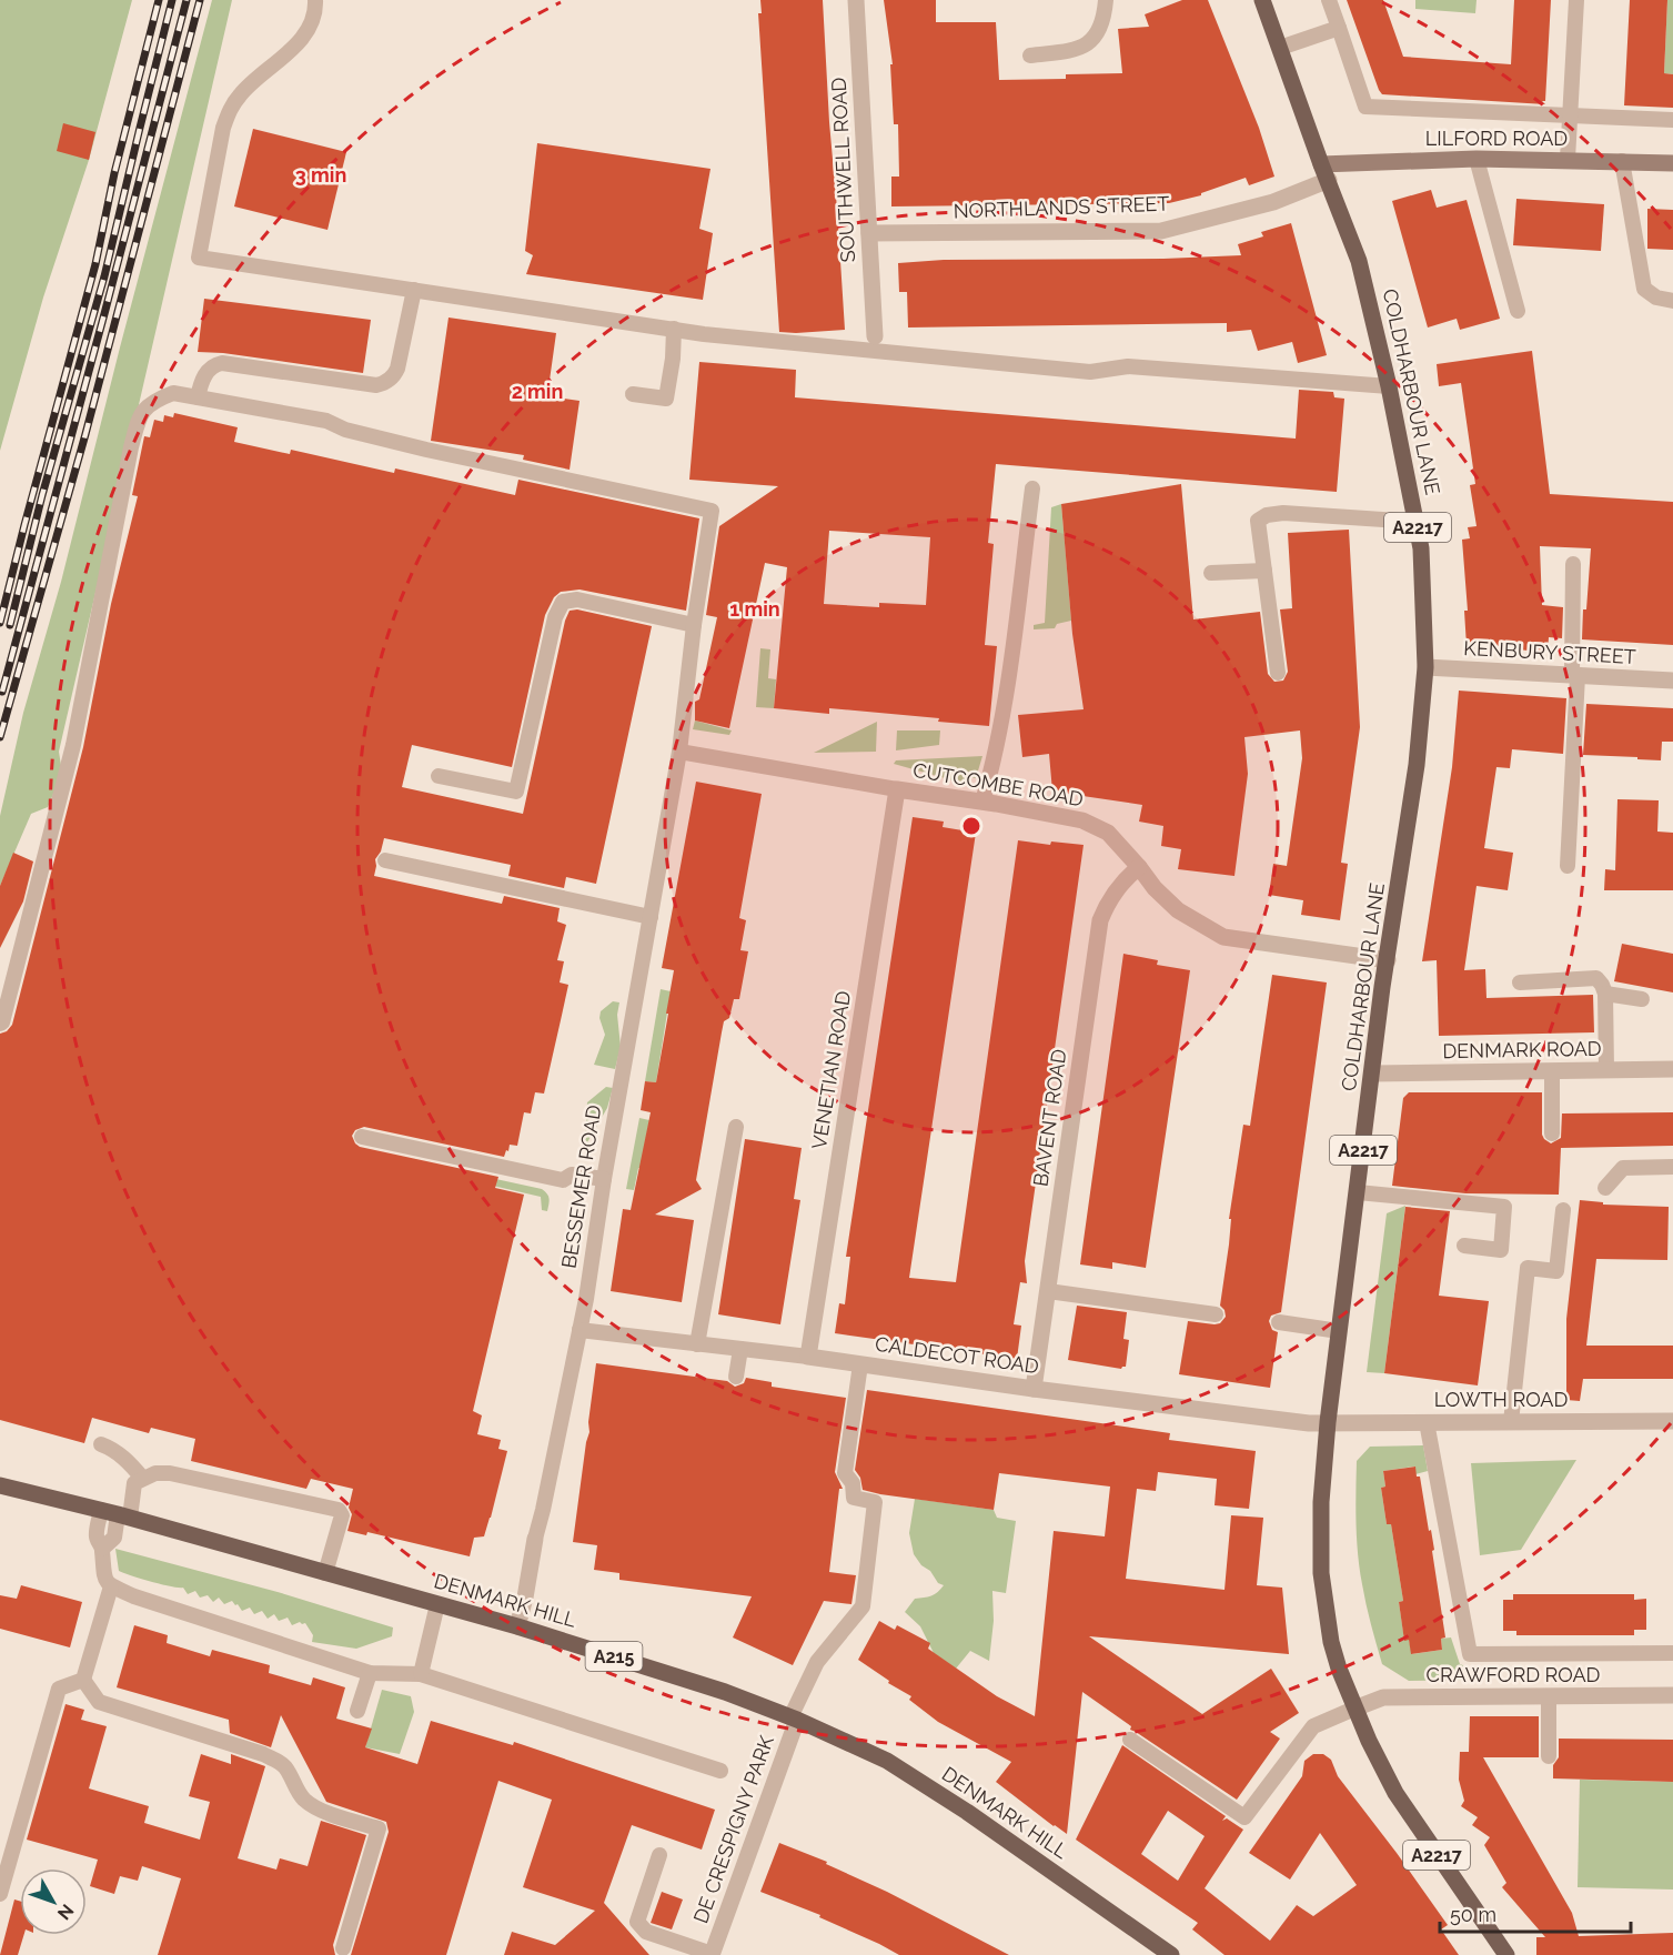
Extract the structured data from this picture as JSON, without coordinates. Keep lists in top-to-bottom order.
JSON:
{
  "streets": {
    "main road": [
      "COLDHARBOUR LANE",
      "A2217",
      "DENMARK HILL",
      "A215"
    ],
    "street": [
      "LILFORD ROAD",
      "SOUTHWELL ROAD",
      "NORTHLANDS STREET",
      "KENBURY STREET",
      "CUTCOMBE ROAD",
      "DENMARK ROAD",
      "VENETIAN ROAD",
      "BAVENT ROAD",
      "BESSEMER ROAD",
      "CALDECOT ROAD",
      "LOWTH ROAD",
      "CRAWFORD ROAD",
      "DE CRESPIGNY PARK"
    ]
  },
  "crossings": [
    ["LILFORD ROAD", "NORTHLANDS STREET"],
    ["LILFORD ROAD", "COLDHARBOUR LANE"],
    ["SOUTHWELL ROAD", "NORTHLANDS STREET"],
    ["NORTHLANDS STREET", "COLDHARBOUR LANE"],
    ["COLDHARBOUR LANE", "KENBURY STREET"],
    ["COLDHARBOUR LANE", "CUTCOMBE ROAD"],
    ["COLDHARBOUR LANE", "DENMARK ROAD"],
    ["COLDHARBOUR LANE", "CALDECOT ROAD"],
    ["COLDHARBOUR LANE", "LOWTH ROAD"],
    ["COLDHARBOUR LANE", "CRAWFORD ROAD"],
    ["CUTCOMBE ROAD", "VENETIAN ROAD"],
    ["CUTCOMBE ROAD", "BAVENT ROAD"],
    ["CUTCOMBE ROAD", "BESSEMER ROAD"],
    ["VENETIAN ROAD", "CALDECOT ROAD"],
    ["BAVENT ROAD", "CALDECOT ROAD"],
    ["BESSEMER ROAD", "CALDECOT ROAD"],
    ["BESSEMER ROAD", "DENMARK HILL"],
    ["CALDECOT ROAD", "LOWTH ROAD"],
    ["DENMARK HILL", "DE CRESPIGNY PARK"]
  ],
  "scale_bar": "50 m",
  "north": "bottom right",
  "rings": ["3 min", "2 min", "1 min"]
}
